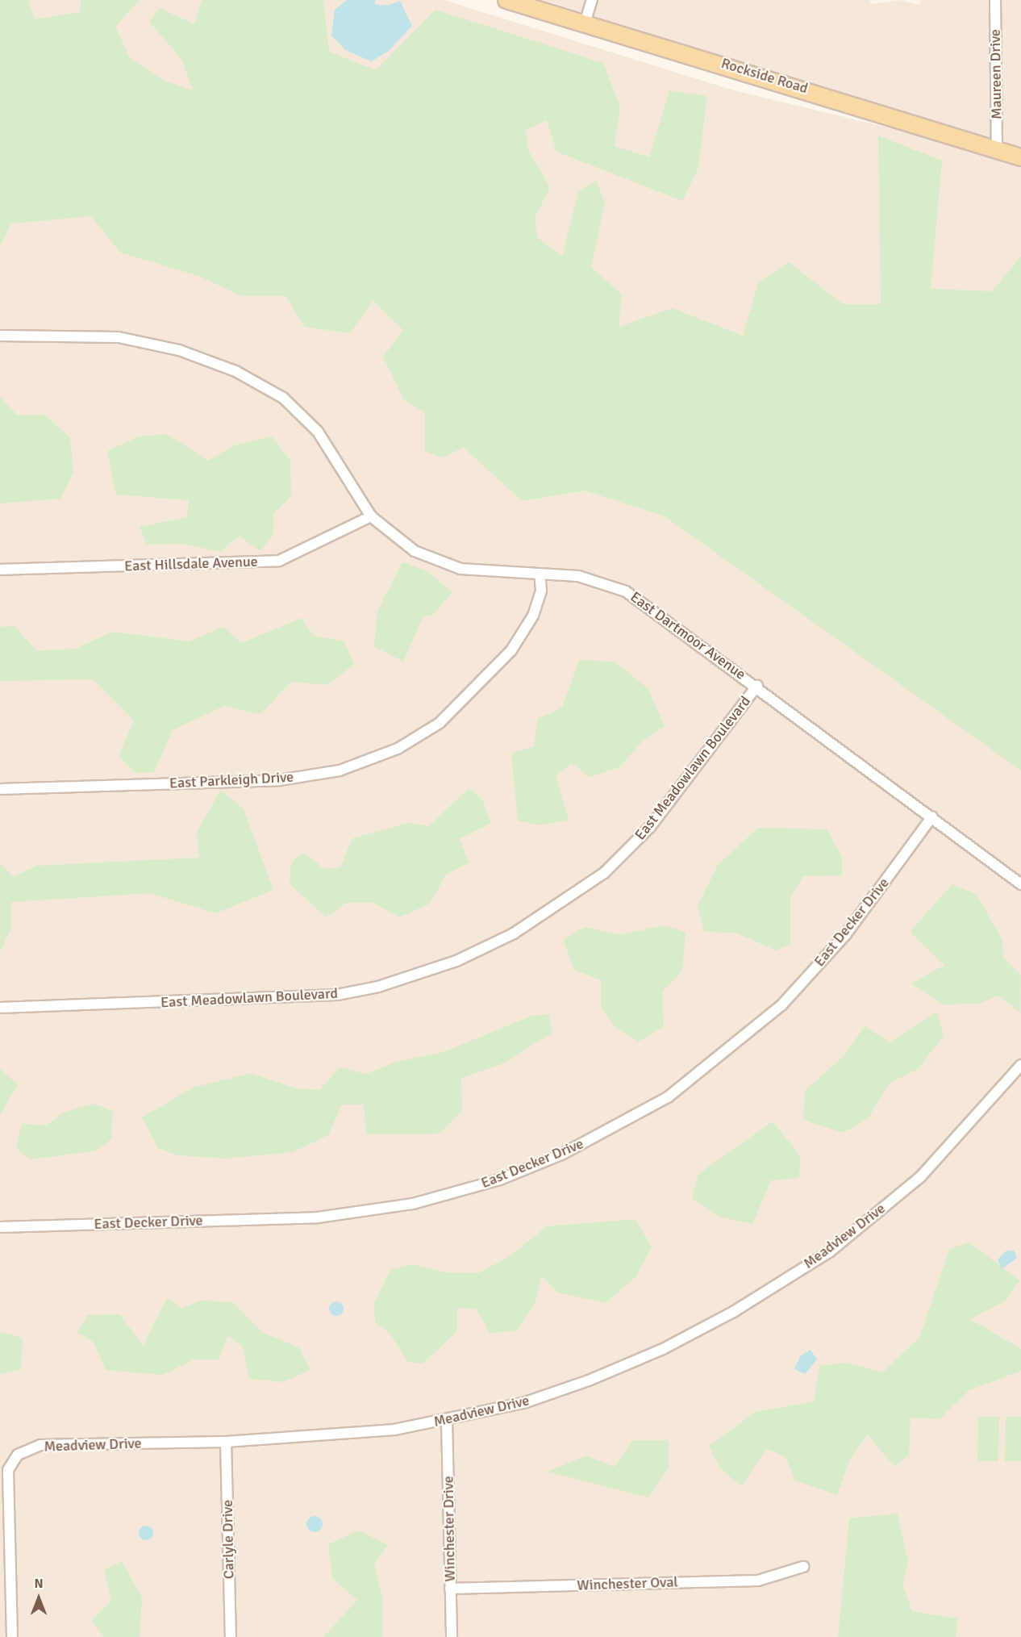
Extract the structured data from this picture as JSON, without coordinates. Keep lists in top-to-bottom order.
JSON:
{
  "streets": {
    "main road": ["Rockside Road"],
    "street": [
      "Maureen Drive",
      "East Hillsdale Avenue",
      "East Dartmoor Avenue",
      "East Meadowlawn Boulevard",
      "East Parkleigh Drive",
      "East Decker Drive",
      "Meadview Drive",
      "Winchester Drive",
      "Carlyle Drive",
      "Winchester Oval"
    ]
  },
  "crossings": [
    ["Maureen Drive", "Rockside Road"],
    ["East Hillsdale Avenue", "East Dartmoor Avenue"],
    ["East Dartmoor Avenue", "East Meadowlawn Boulevard"],
    ["East Dartmoor Avenue", "East Parkleigh Drive"],
    ["East Dartmoor Avenue", "East Decker Drive"],
    ["Meadview Drive", "Winchester Drive"],
    ["Meadview Drive", "Carlyle Drive"],
    ["Winchester Drive", "Winchester Oval"]
  ],
  "north": "top"
}
